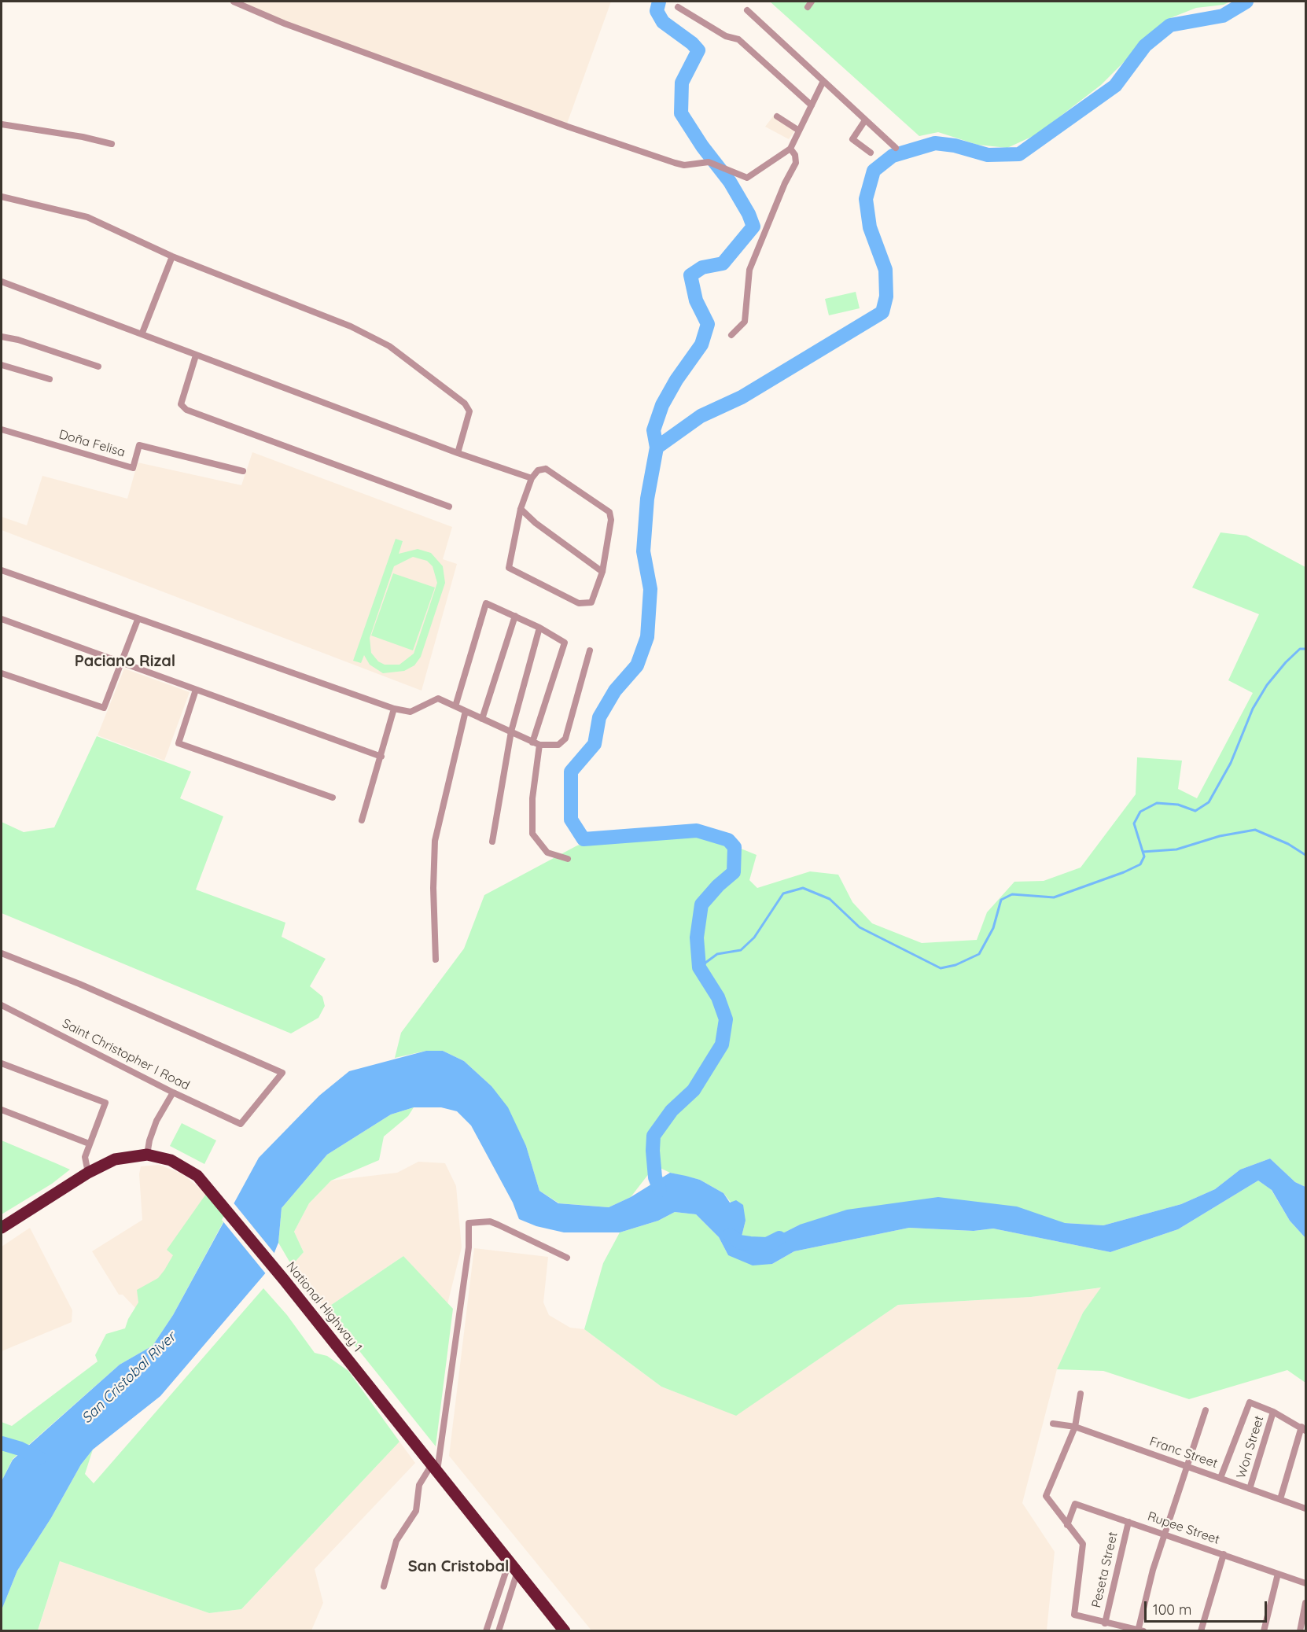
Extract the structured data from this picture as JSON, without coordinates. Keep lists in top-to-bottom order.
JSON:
{
  "streets": {
    "highway": ["National Highway 1"],
    "street": [
      "Doña Felisa",
      "Saint Christopher I Road",
      "Won Street",
      "Franc Street",
      "Rupee Street",
      "Peseta Street"
    ]
  },
  "crossings": [
    ["Won Street", "Franc Street"],
    ["Rupee Street", "Peseta Street"]
  ],
  "districts": ["Paciano Rizal", "San Cristobal"],
  "water": ["San Cristobal River"],
  "scale_bar": "100 m"
}
